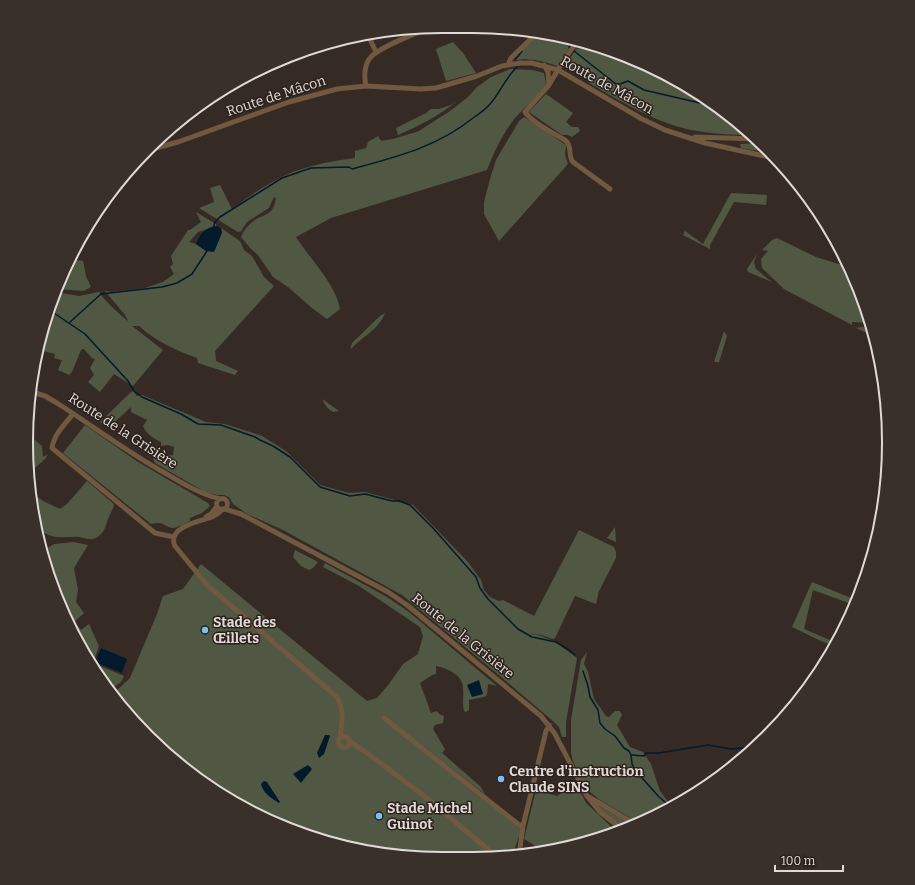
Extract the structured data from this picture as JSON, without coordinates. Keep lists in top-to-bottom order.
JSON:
{
  "streets": {
    "street": ["Route de Mâcon", "Route de la Grisière"]
  },
  "places": ["Stade des Œillets", "Centre d'instruction Claude SINS", "Stade Michel Guinot"],
  "scale_bar": "100 m"
}
